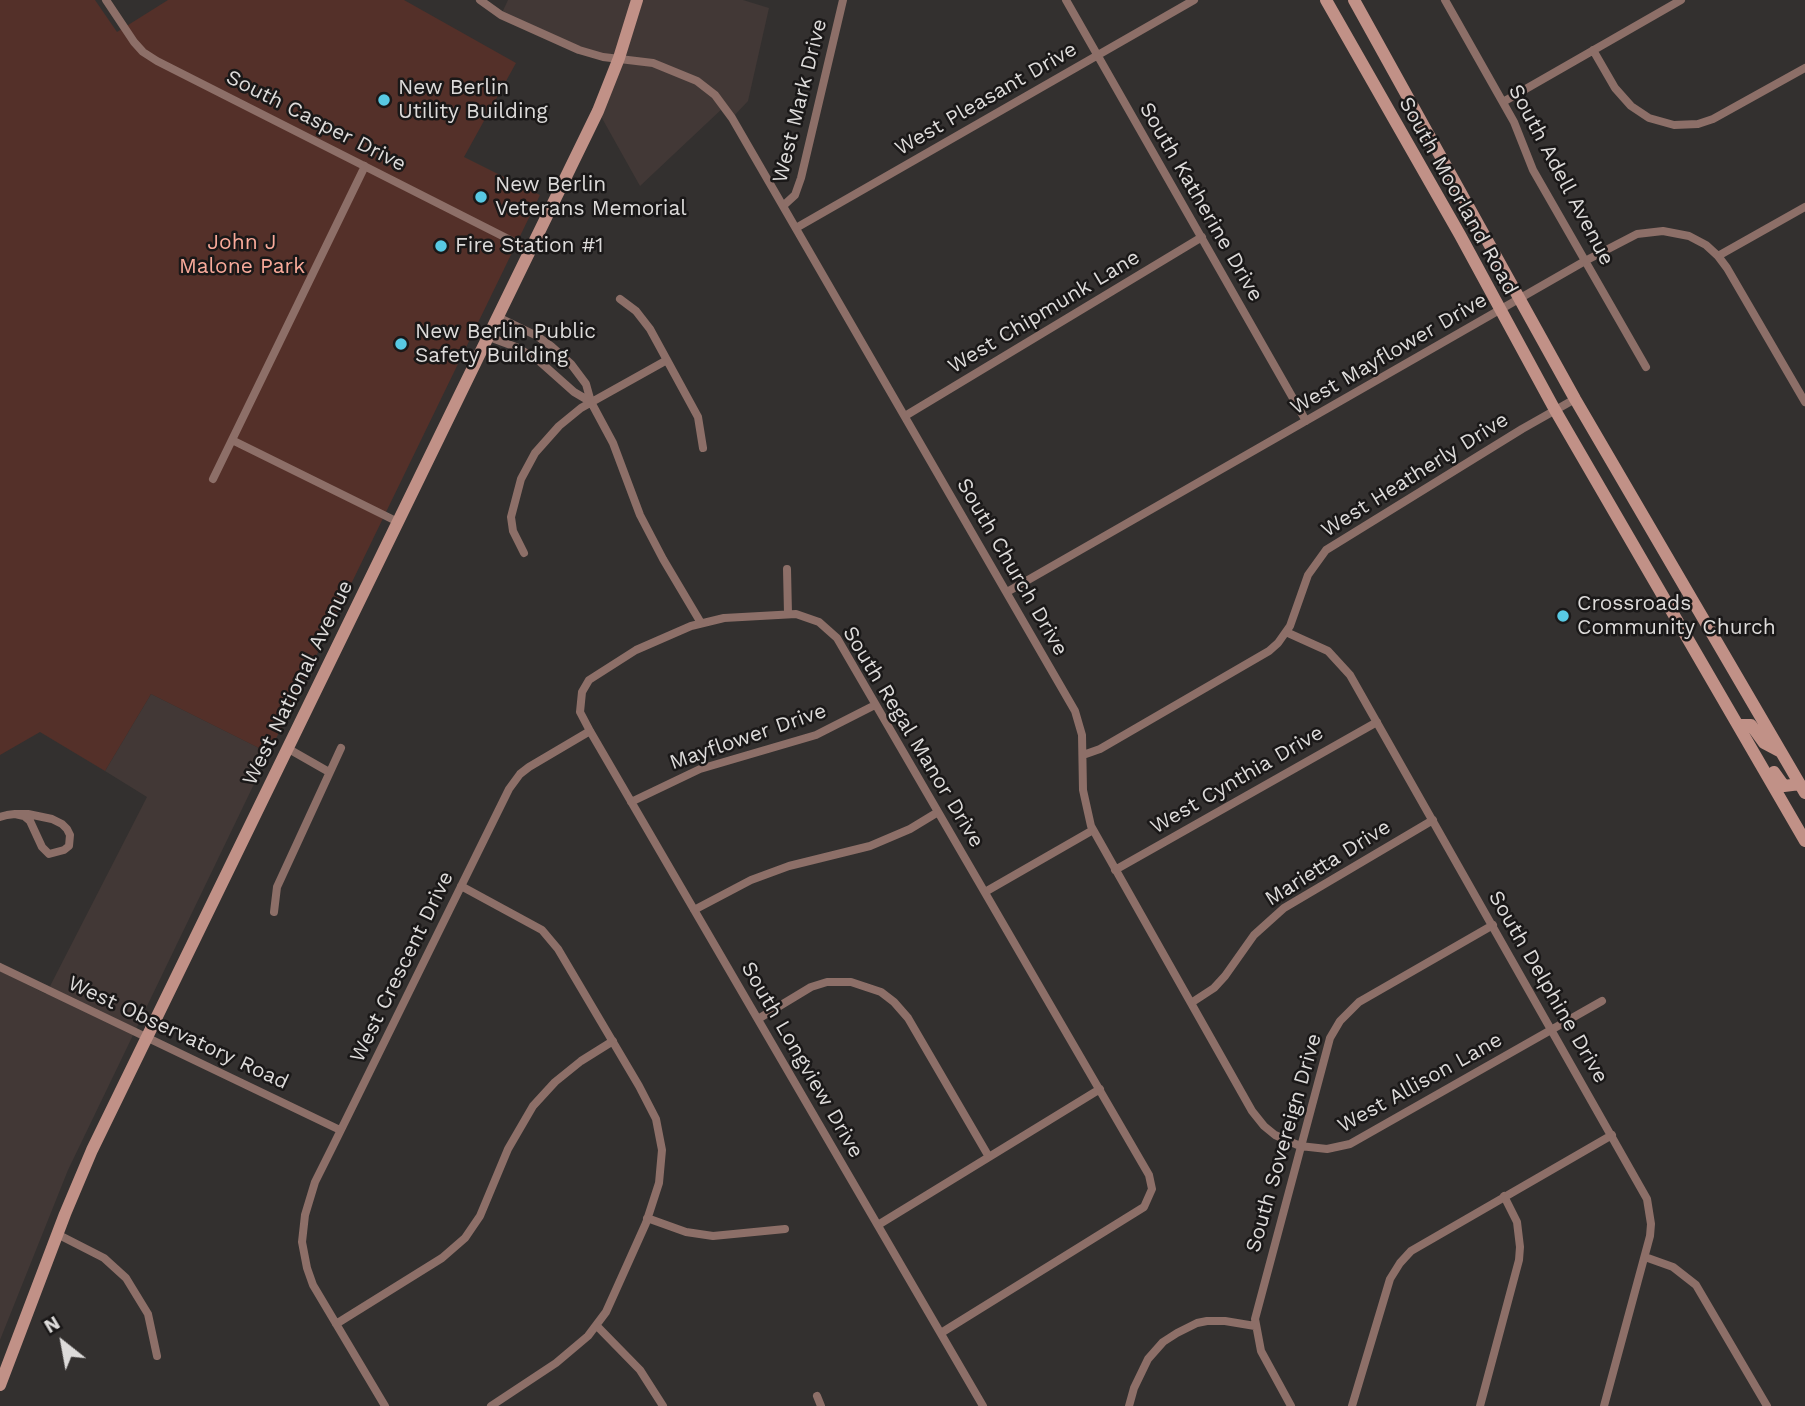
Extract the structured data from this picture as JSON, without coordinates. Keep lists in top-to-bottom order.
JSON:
{
  "streets": {
    "main road": ["South Moorland Road", "West National Avenue"],
    "street": [
      "West Pleasant Drive",
      "West Mark Drive",
      "South Casper Drive",
      "South Adell Avenue",
      "South Katherine Drive",
      "West Chipmunk Lane",
      "West Mayflower Drive",
      "West Heatherly Drive",
      "South Church Drive",
      "Mayflower Drive",
      "South Regal Manor Drive",
      "West Cynthia Drive",
      "Marietta Drive",
      "West Crescent Drive",
      "South Delphine Drive",
      "West Observatory Road",
      "South Longview Drive",
      "West Allison Lane",
      "South Sovereign Drive"
    ]
  },
  "crossings": [
    ["West Pleasant Drive", "South Katherine Drive"],
    ["West Pleasant Drive", "South Church Drive"],
    ["West Mark Drive", "South Church Drive"],
    ["South Casper Drive", "West National Avenue"],
    ["South Adell Avenue", "West Mayflower Drive"],
    ["South Moorland Road", "West Mayflower Drive"],
    ["South Moorland Road", "West Heatherly Drive"],
    ["South Katherine Drive", "West Chipmunk Lane"],
    ["South Katherine Drive", "West Mayflower Drive"],
    ["West Chipmunk Lane", "South Church Drive"],
    ["West Mayflower Drive", "South Church Drive"],
    ["West Heatherly Drive", "South Church Drive"],
    ["West Heatherly Drive", "South Delphine Drive"],
    ["South Church Drive", "West National Avenue"],
    ["South Church Drive", "West Cynthia Drive"],
    ["South Church Drive", "Marietta Drive"],
    ["South Church Drive", "West Allison Lane"],
    ["South Church Drive", "South Sovereign Drive"],
    ["West National Avenue", "West Observatory Road"],
    ["Mayflower Drive", "South Regal Manor Drive"],
    ["Mayflower Drive", "South Longview Drive"],
    ["South Regal Manor Drive", "West Crescent Drive"],
    ["South Regal Manor Drive", "South Longview Drive"],
    ["West Cynthia Drive", "South Delphine Drive"],
    ["Marietta Drive", "South Delphine Drive"],
    ["West Crescent Drive", "West Observatory Road"],
    ["West Crescent Drive", "South Longview Drive"],
    ["South Delphine Drive", "West Allison Lane"],
    ["South Delphine Drive", "South Sovereign Drive"],
    ["West Allison Lane", "South Sovereign Drive"]
  ],
  "parks": ["John J Malone Park"],
  "places": [
    "New Berlin Utility Building",
    "New Berlin Veterans Memorial",
    "Fire Station #1",
    "New Berlin Public Safety Building",
    "Crossroads Community Church"
  ],
  "north": "top left"
}
